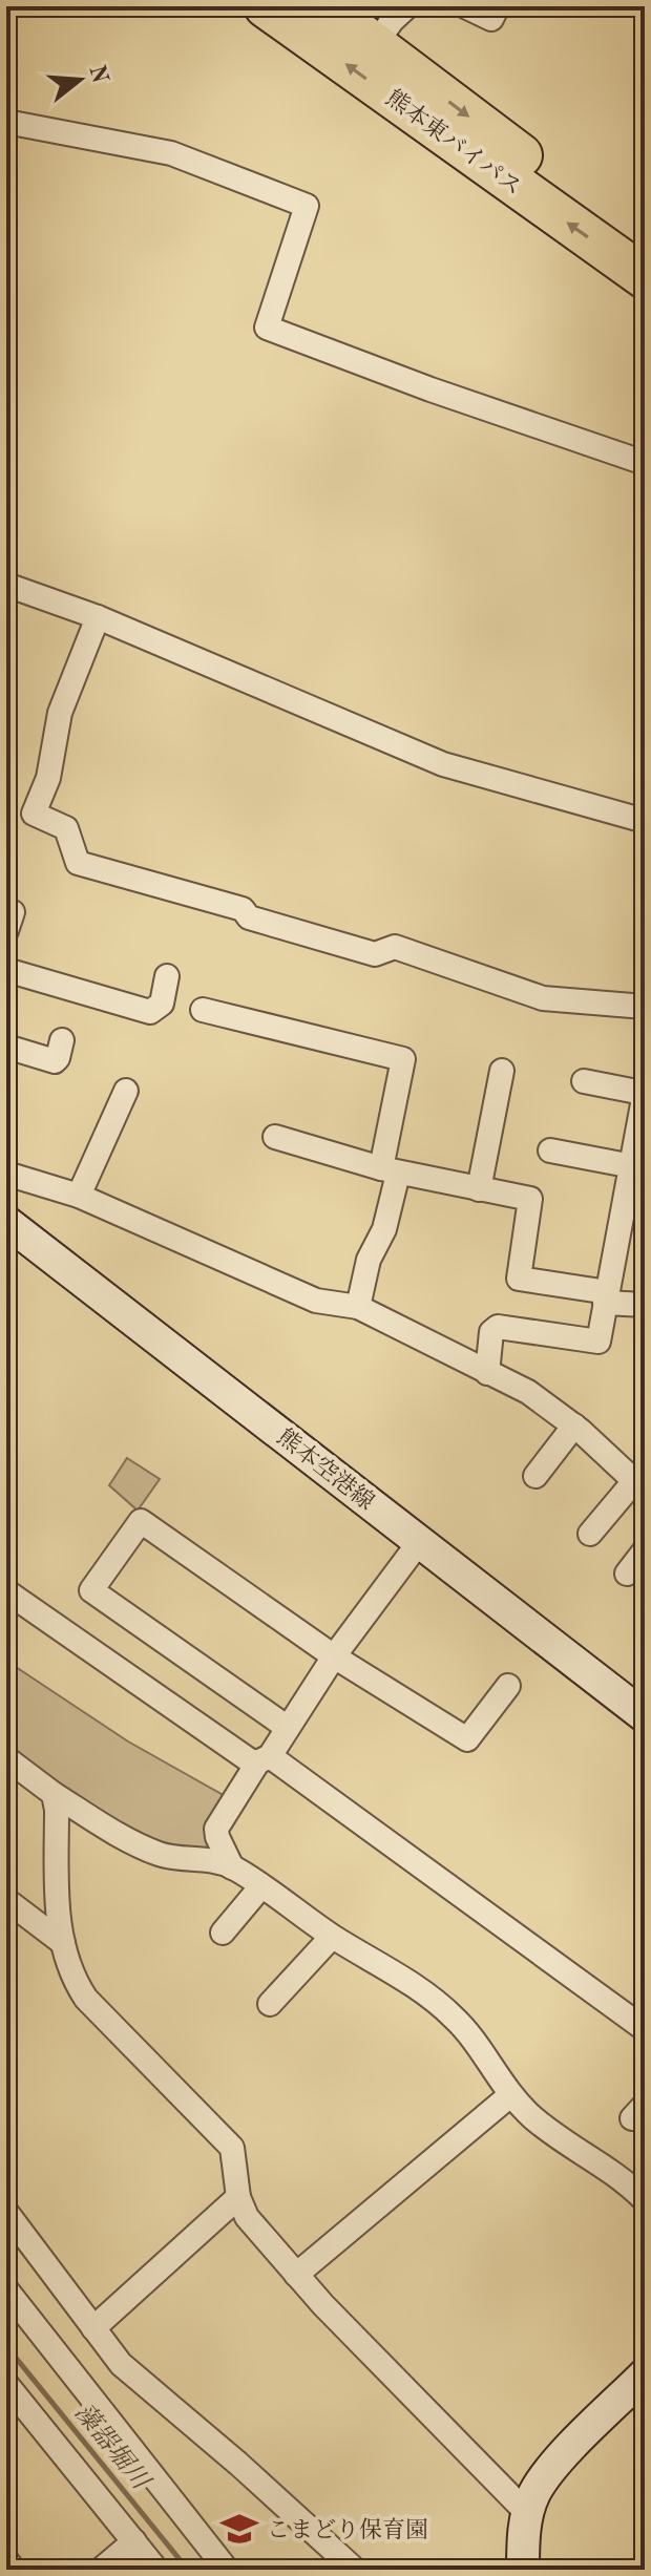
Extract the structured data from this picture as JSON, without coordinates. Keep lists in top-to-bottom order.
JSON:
{
  "streets": {
    "highway": ["熊本東バイパス"],
    "main road": ["熊本空港線"]
  },
  "water": ["藻器堀川"],
  "places": {
    "school or university": ["こまどり保育園"]
  },
  "north": "right"
}
